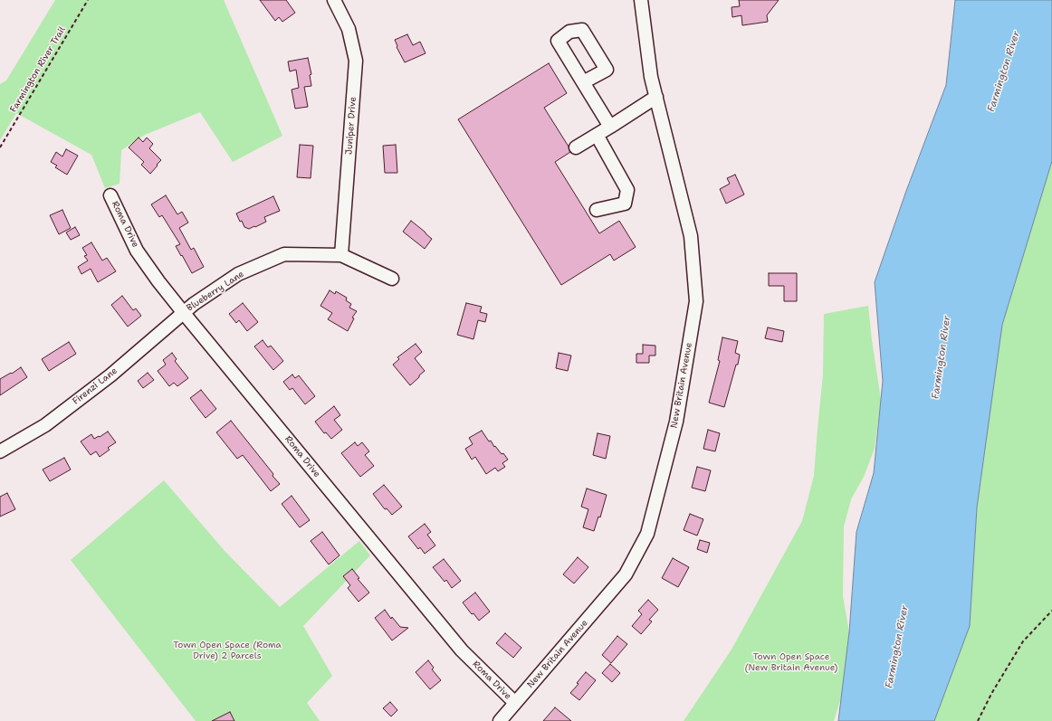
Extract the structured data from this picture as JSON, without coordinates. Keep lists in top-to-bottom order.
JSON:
{
  "streets": {
    "street": [
      "Juniper Drive",
      "Roma Drive",
      "Blueberry Lane",
      "New Britain Avenue",
      "Firenzi Lane"
    ],
    "path": ["Farmington River Trail"]
  },
  "crossings": [
    ["Juniper Drive", "Blueberry Lane"],
    ["Roma Drive", "Blueberry Lane"],
    ["Roma Drive", "New Britain Avenue"],
    ["Roma Drive", "Firenzi Lane"],
    ["Blueberry Lane", "Firenzi Lane"]
  ],
  "water": ["Farmington River"],
  "parks": ["Town Open Space (Roma Drive) 2 Parcels", "Town Open Space (New Britain Avenue)"]
}
